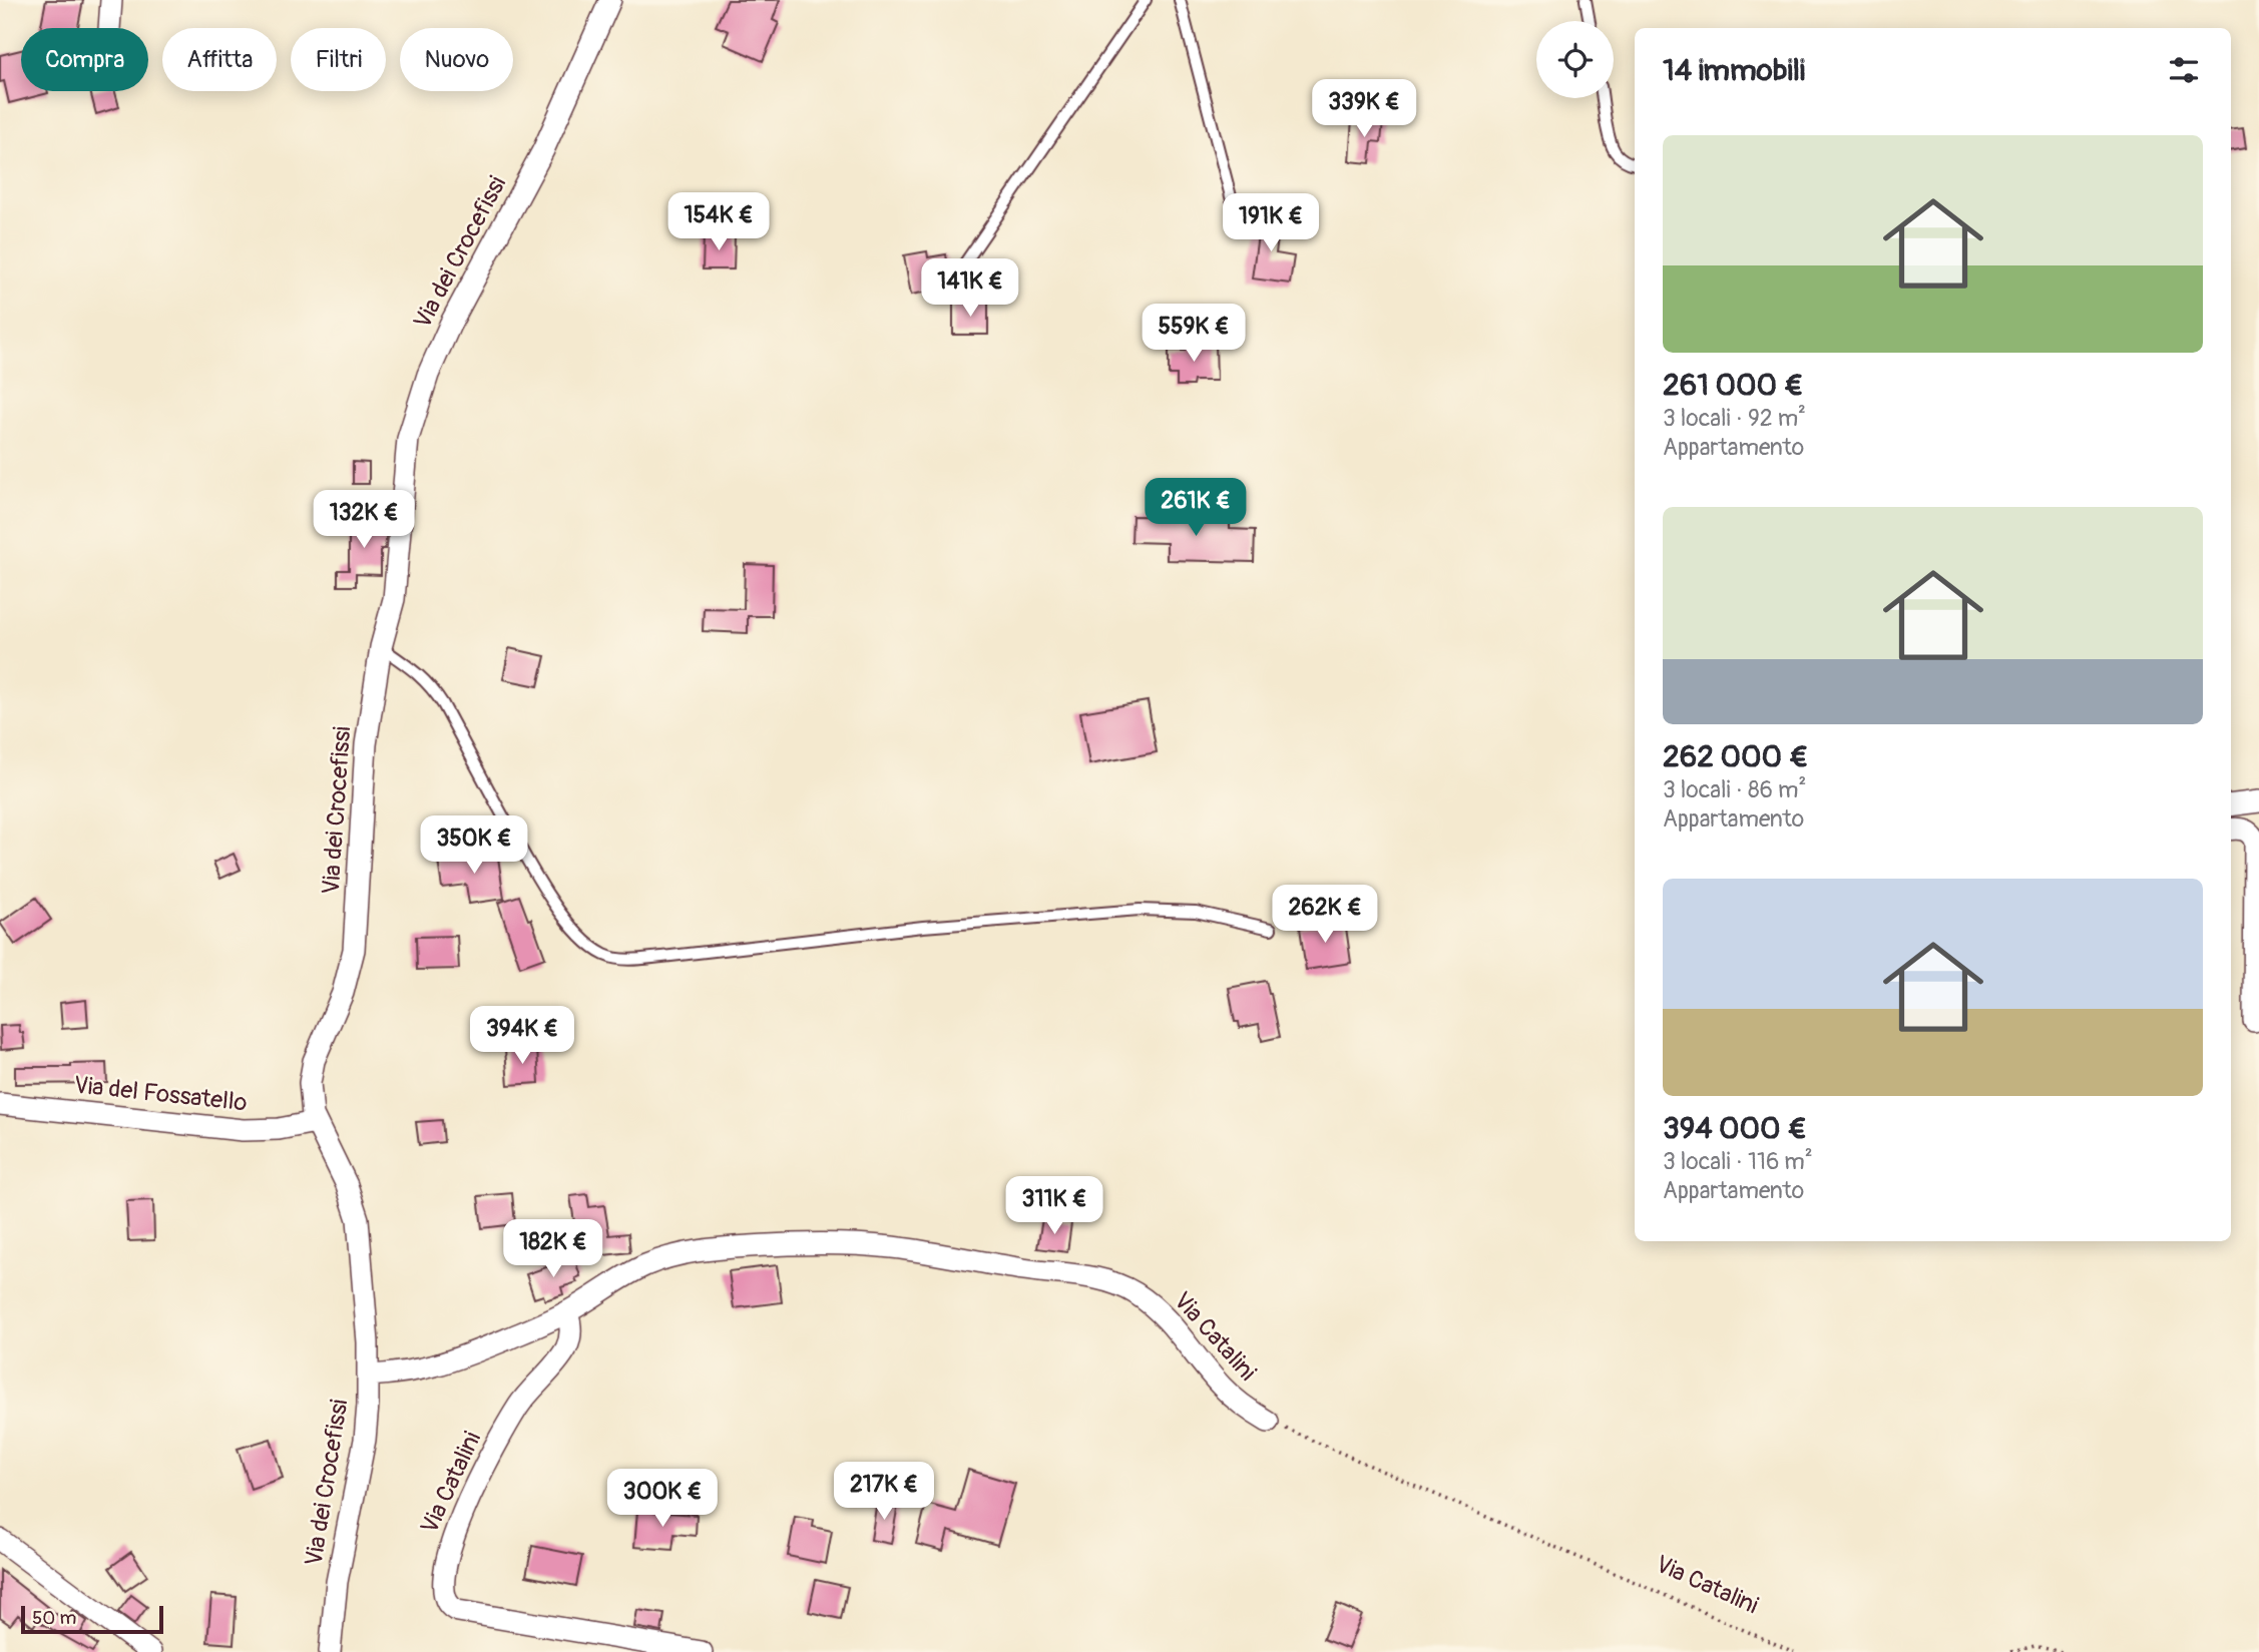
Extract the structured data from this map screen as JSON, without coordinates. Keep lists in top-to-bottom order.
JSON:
{
  "streets": {
    "street": ["Via dei Crocefissi", "Via del Fossatello", "Via Catalini"]
  },
  "crossings": [
    ["Via dei Crocefissi", "Via del Fossatello"],
    ["Via dei Crocefissi", "Via Catalini"]
  ],
  "scale_bar": "50 m",
  "page": {
    "chip": [
      "Compra",
      "Affitta",
      "Filtri",
      "Nuovo"
    ],
    "heading": "14 immobili",
    "price": [
      "339K €",
      "154K €",
      "191K €",
      "141K €",
      "559K €",
      "261K €",
      "132K €",
      "350K €",
      "262K €",
      "394K €",
      "311K €",
      "182K €",
      "217K €",
      "300K €"
    ],
    "list": [
      {
        "name": "261 000 €",
        "note": "3 locali · 92 m² · Appartamento"
      },
      {
        "name": "262 000 €",
        "note": "3 locali · 86 m² · Appartamento"
      },
      {
        "name": "394 000 €",
        "note": "3 locali · 116 m² · Appartamento"
      }
    ],
    "scale": "50 m"
  }
}
